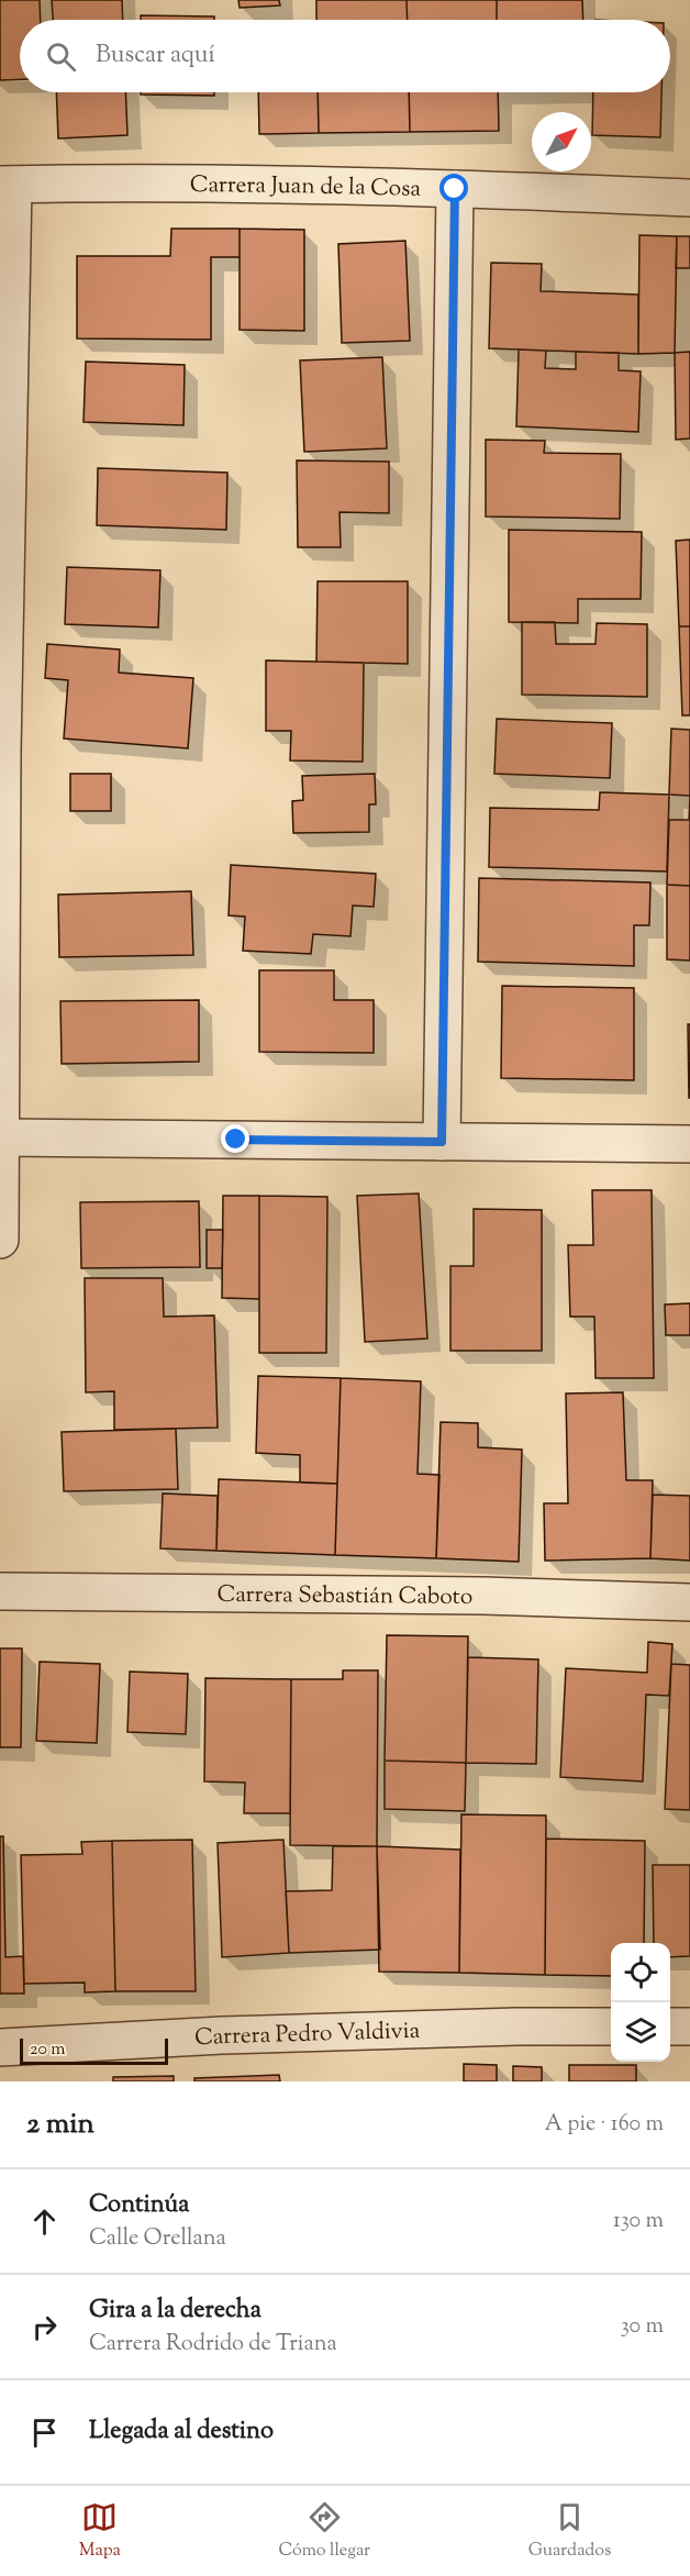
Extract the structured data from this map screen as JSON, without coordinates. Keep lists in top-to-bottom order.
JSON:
{
  "streets": {
    "street": ["Carrera Juan de la Cosa", "Carrera Sebastián Caboto", "Carrera Pedro Valdivia"]
  },
  "scale_bar": "20 m",
  "north": "top right",
  "page": {
    "search": "Buscar aquí",
    "scale": "20 m",
    "heading": ["2 min", "A pie · 160 m"],
    "list": [
      ["Continúa", "Calle Orellana", "130 m"],
      ["Gira a la derecha", "Carrera Rodrido de Triana", "30 m"],
      "Llegada al destino"
    ],
    "nav": ["Mapa", "Cómo llegar", "Guardados"]
  }
}
